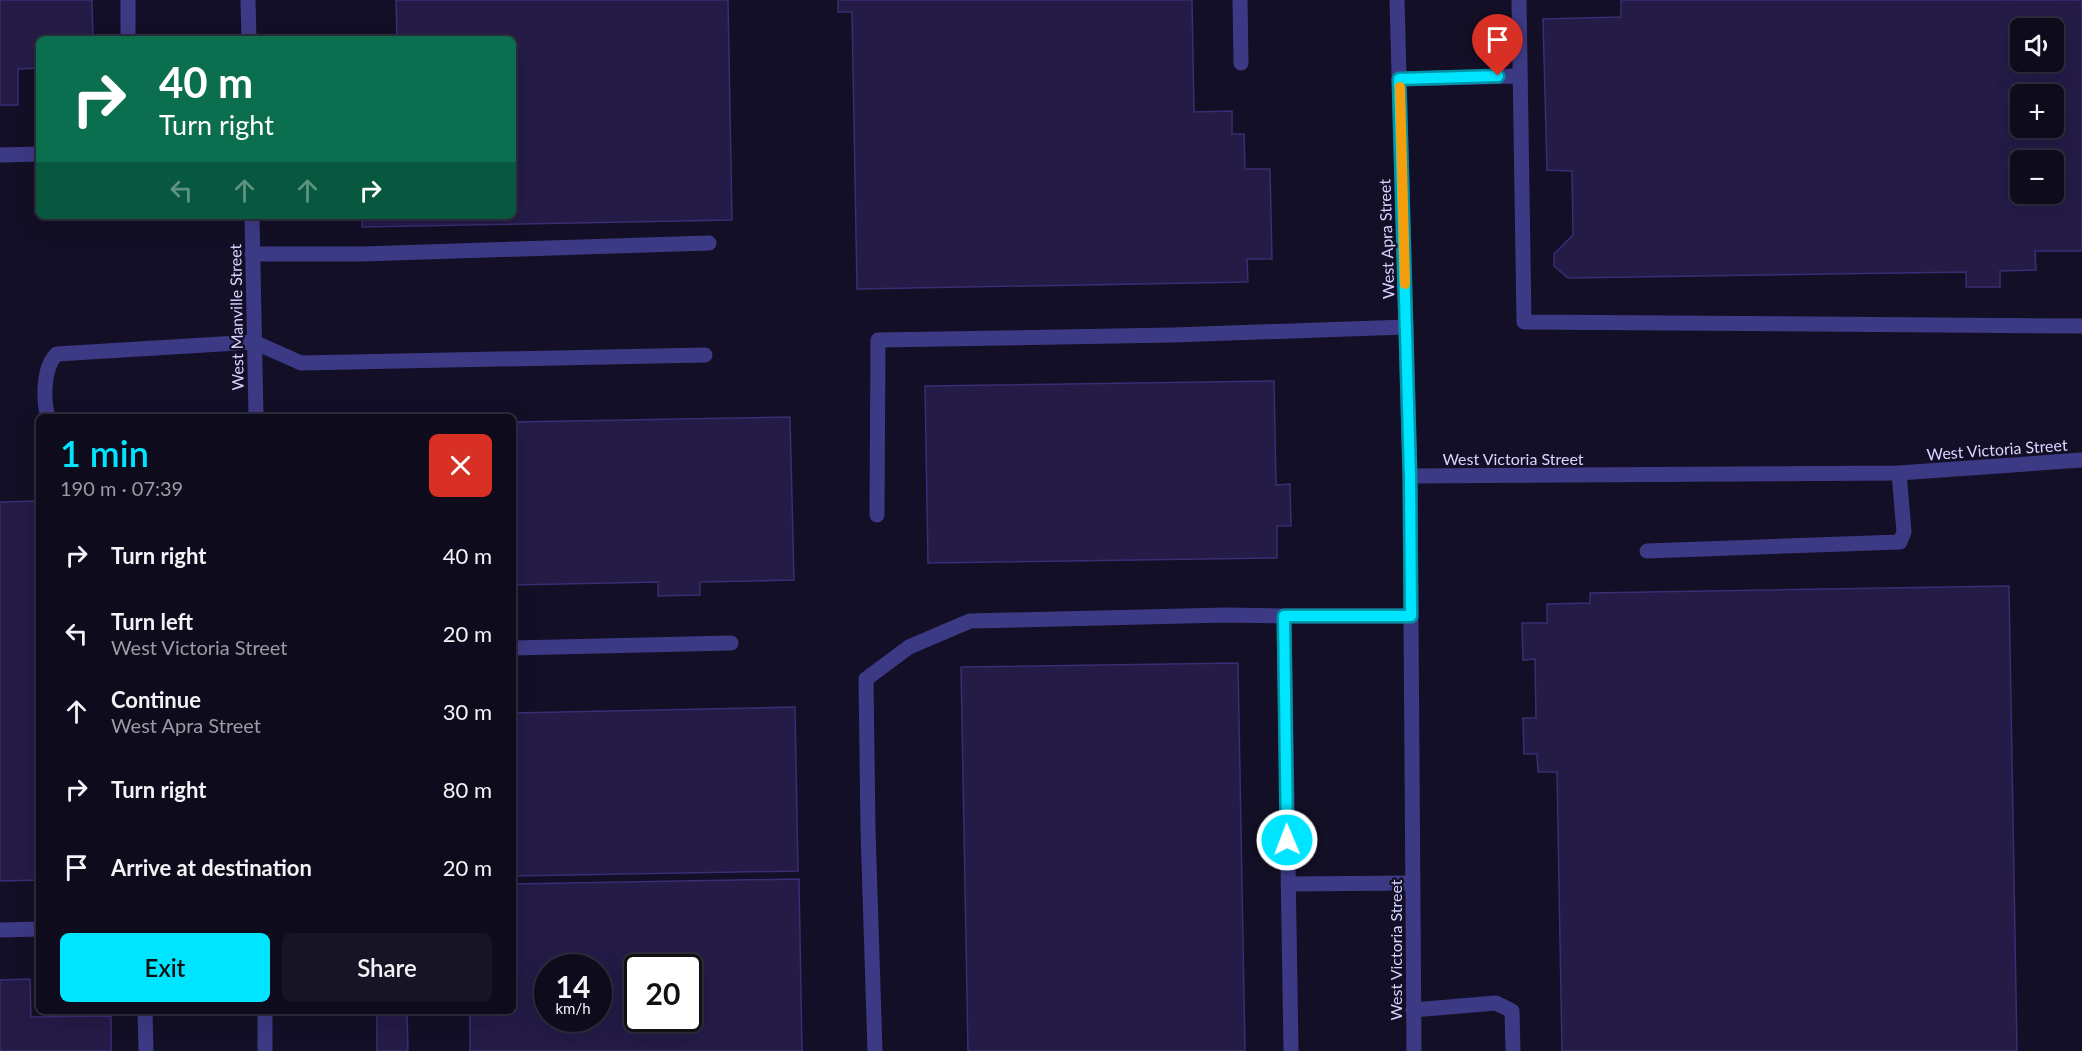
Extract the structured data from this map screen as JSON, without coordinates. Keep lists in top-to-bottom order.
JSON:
{
  "streets": {
    "street": ["West Apra Street", "West Manville Street", "West Victoria Street"]
  },
  "crossings": [
    ["West Apra Street", "West Victoria Street"]
  ],
  "page": {
    "map_buttons": ["+", "−"],
    "turn": ["40 m", "Turn right"],
    "heading": ["1 min", "190 m · 07:39"],
    "list": [
      {
        "name": "Turn right",
        "value": "40 m"
      },
      {
        "name": "Turn left",
        "note": "West Victoria Street",
        "value": "20 m"
      },
      {
        "name": "Continue",
        "note": "West Apra Street",
        "value": "30 m"
      },
      {
        "name": "Turn right",
        "value": "80 m"
      },
      {
        "name": "Arrive at destination",
        "value": "20 m"
      }
    ],
    "buttons": ["Exit", "Share"],
    "speed": "14 km/h",
    "limit": "20"
  }
}
